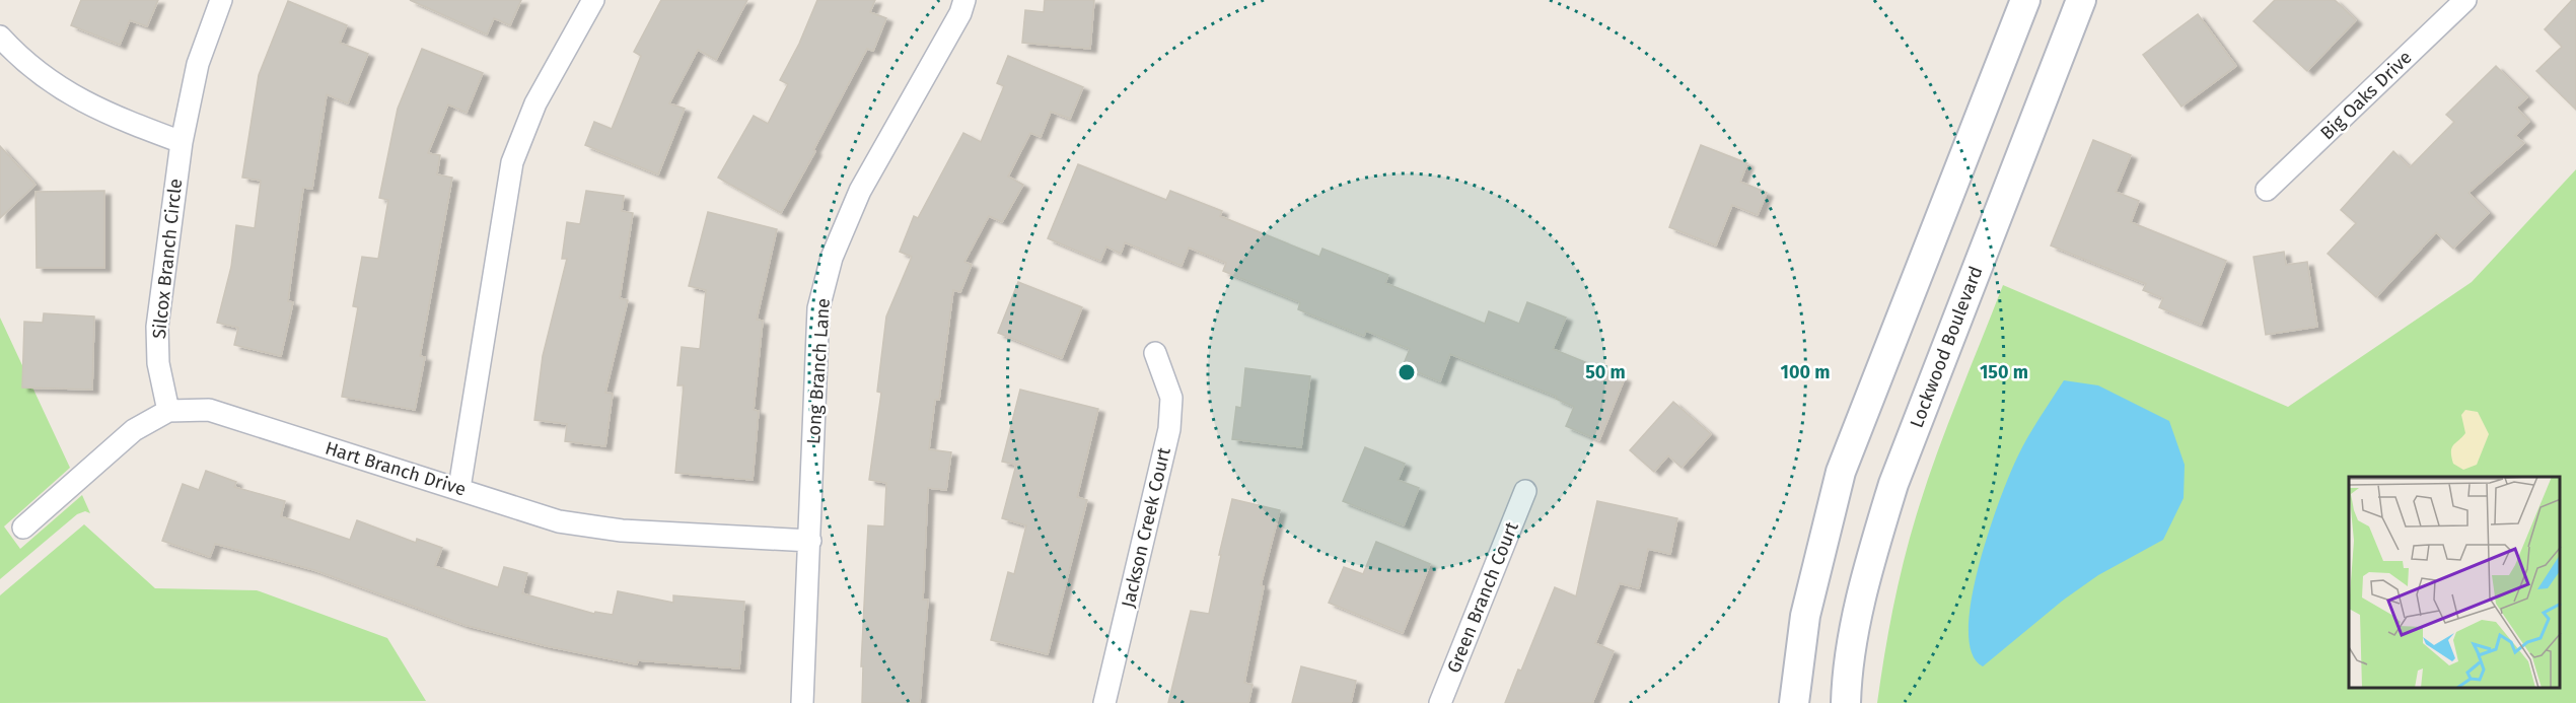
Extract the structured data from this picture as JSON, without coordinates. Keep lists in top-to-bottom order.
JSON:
{
  "streets": {
    "main road": ["Lockwood Boulevard"],
    "street": [
      "Big Oaks Drive",
      "Silcox Branch Circle",
      "Long Branch Lane",
      "Hart Branch Drive",
      "Jackson Creek Court",
      "Green Branch Court"
    ]
  },
  "crossings": [
    ["Silcox Branch Circle", "Hart Branch Drive"],
    ["Long Branch Lane", "Hart Branch Drive"]
  ],
  "rings": ["50 m", "100 m", "150 m"]
}
